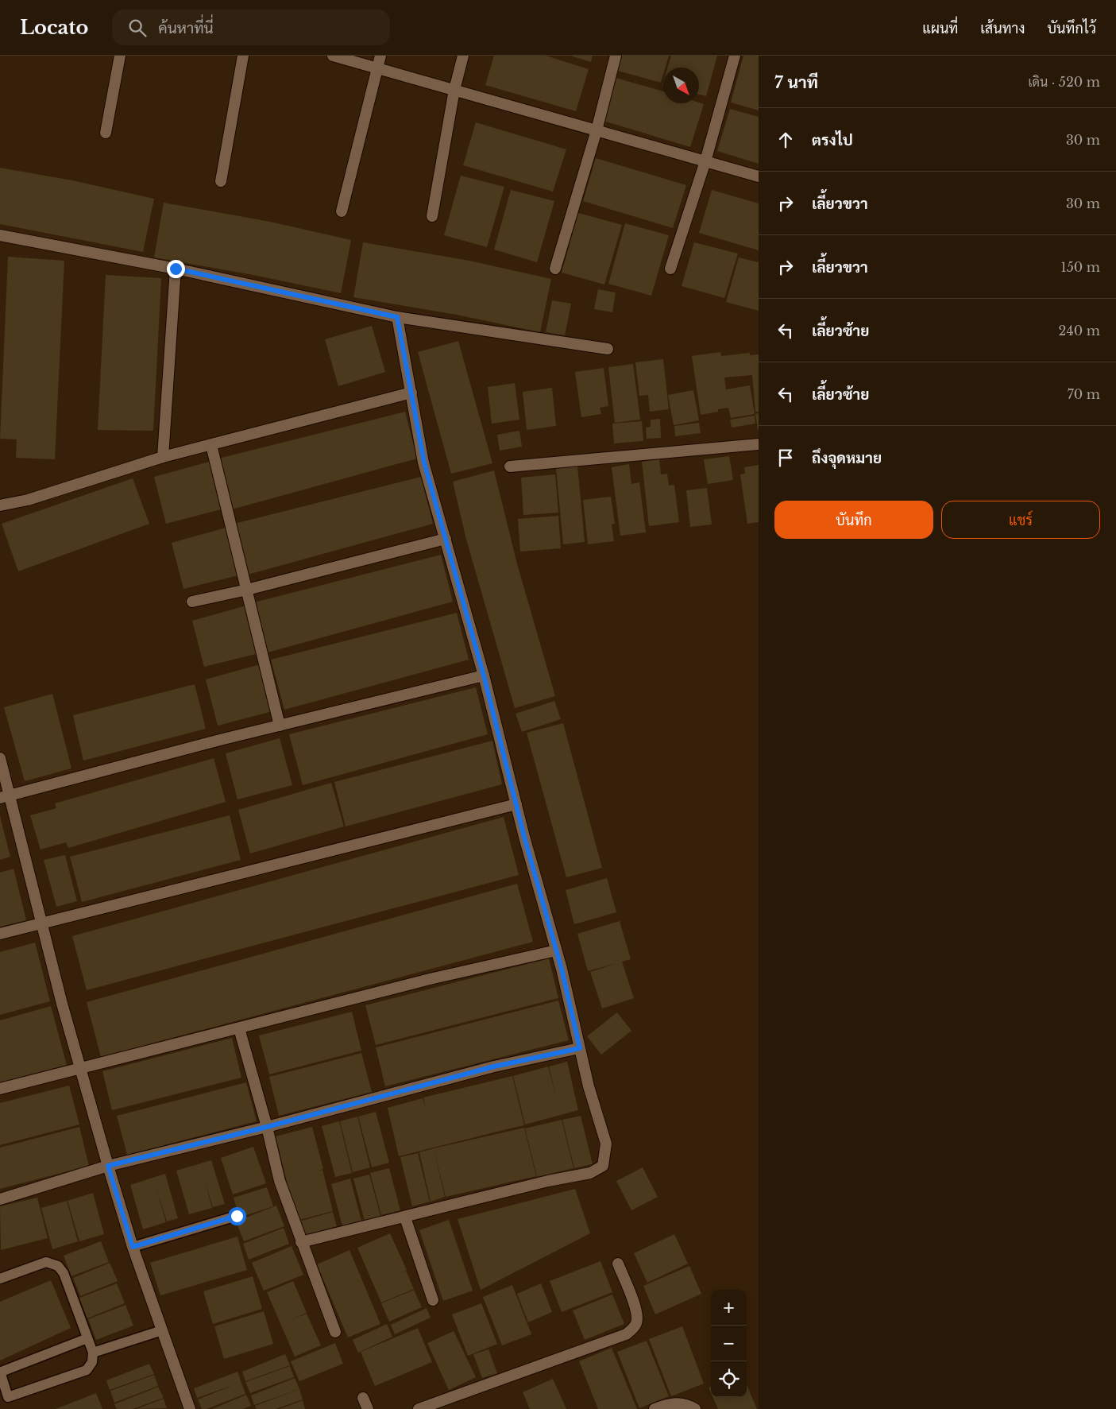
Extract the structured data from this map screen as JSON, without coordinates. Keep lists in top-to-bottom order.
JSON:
{
  "north": "bottom right",
  "page": {
    "header": "Locato",
    "search": "ค้นหาที่นี่",
    "nav": ["แผนที่", "เส้นทาง", "บันทึกไว้"],
    "heading": ["7 นาที", "เดิน · 520 m"],
    "list": [
      ["ตรงไป", "30 m"],
      ["เลี้ยวขวา", "30 m"],
      ["เลี้ยวขวา", "150 m"],
      ["เลี้ยวซ้าย", "240 m"],
      ["เลี้ยวซ้าย", "70 m"],
      "ถึงจุดหมาย"
    ],
    "buttons": ["บันทึก", "แชร์"],
    "map_buttons": ["+", "−"]
  }
}
